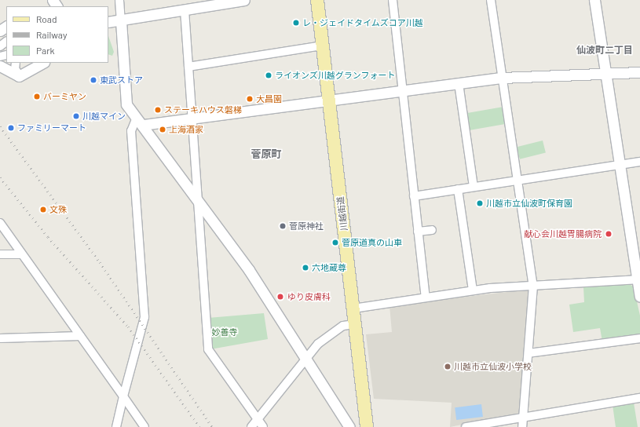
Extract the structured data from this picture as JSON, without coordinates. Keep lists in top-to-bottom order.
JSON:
{
  "streets": {
    "main road": ["川越街道"]
  },
  "districts": ["仙波町二丁目", "菅原町"],
  "parks": ["妙善寺"],
  "places": [
    "レ・ジェイドタイムズコア川越",
    "ライオンズ川越グランフォート",
    "東武ストア",
    "バーミヤン",
    "大昌園",
    "ステーキハウス磐梯",
    "川越マイン",
    "ファミリーマート",
    "上海酒家",
    "川越市立仙波町保育園",
    "文殊",
    "菅原神社",
    "献心会川越胃腸病院",
    "菅原道真の山車",
    "六地蔵尊",
    "ゆり皮膚科",
    "川越市立仙波小学校"
  ],
  "legend": ["Road", "Railway", "Park"]
}
